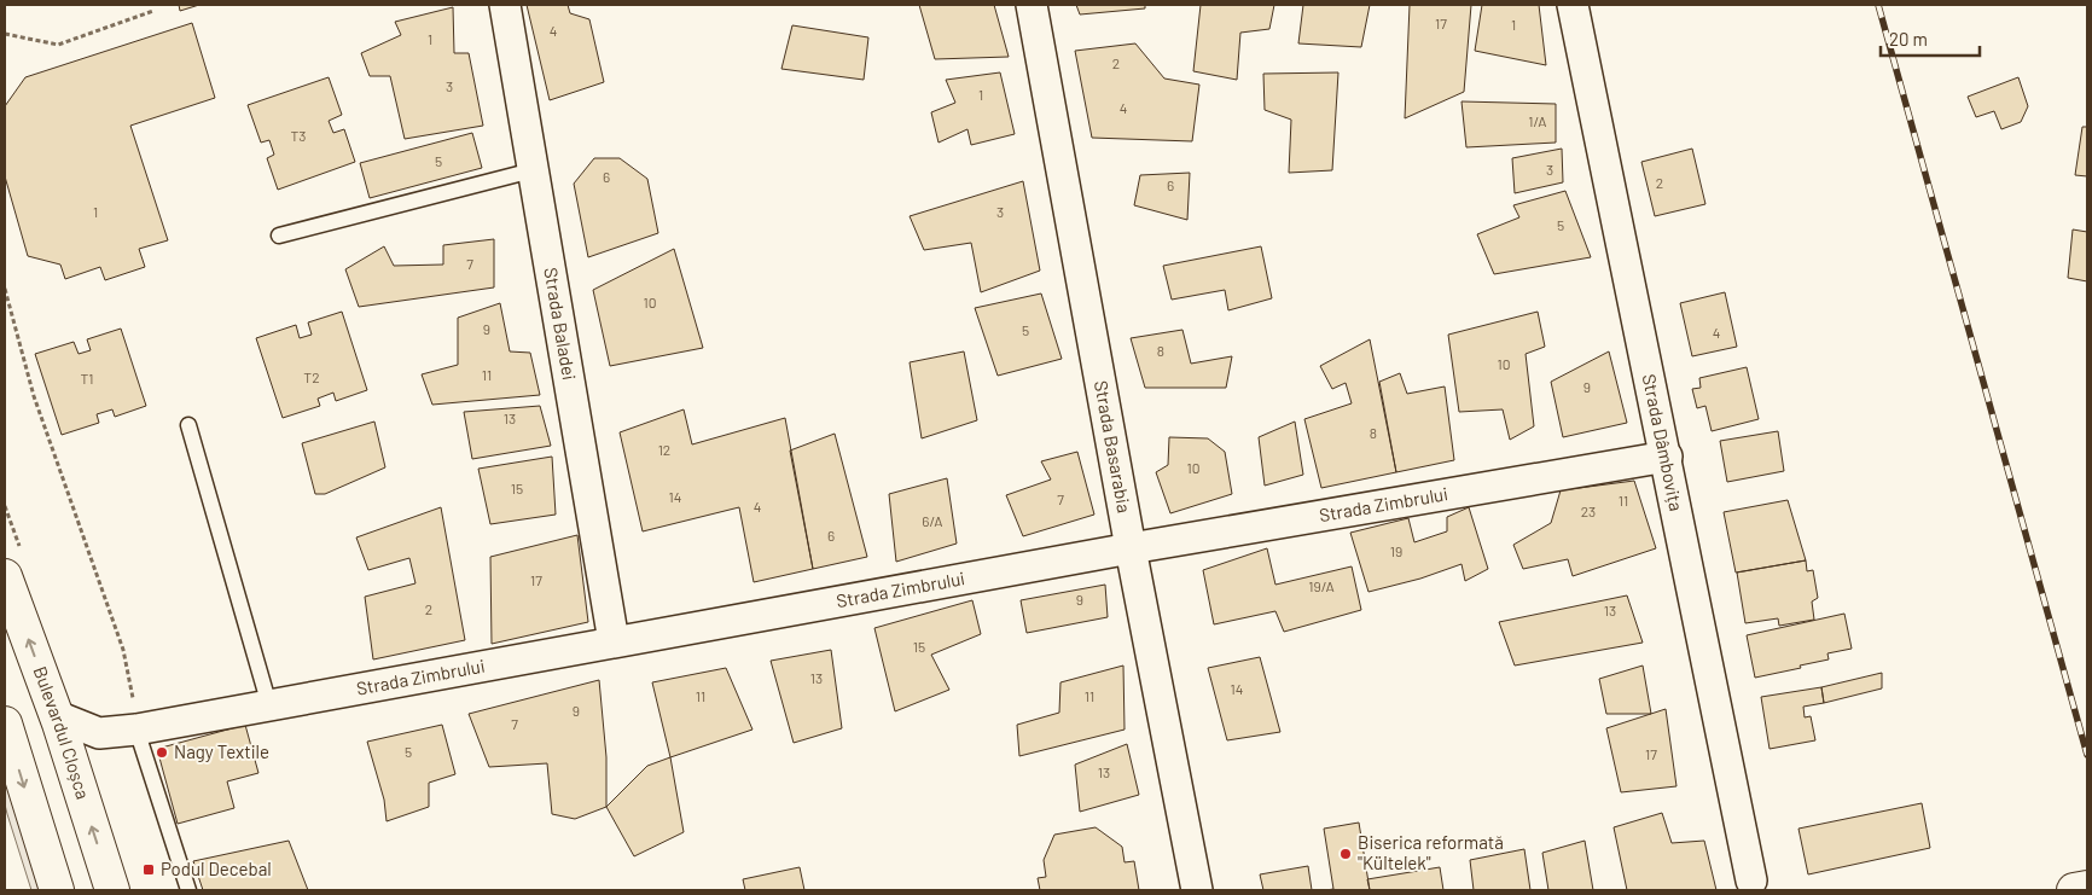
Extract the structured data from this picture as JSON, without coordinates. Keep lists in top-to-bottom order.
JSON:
{
  "streets": {
    "main road": ["Bulevardul Cloșca"],
    "street": [
      "Strada Baladei",
      "Strada Dâmbovița",
      "Strada Basarabia",
      "Strada Zimbrului"
    ]
  },
  "crossings": [
    ["Strada Baladei", "Strada Zimbrului"],
    ["Strada Dâmbovița", "Strada Zimbrului"],
    ["Strada Basarabia", "Strada Zimbrului"],
    ["Strada Zimbrului", "Bulevardul Cloșca"]
  ],
  "places": {
    "other": ["Nagy Textile", "Biserica reformată \"Kültelek\""],
    "transit": ["Podul Decebal"]
  },
  "house_numbers": [
    "17",
    "1",
    "4",
    "1",
    "2",
    "3",
    "1",
    "4",
    "1/A",
    "T3",
    "5",
    "3",
    "6",
    "2",
    "6",
    "1",
    "3",
    "5",
    "7",
    "10",
    "9",
    "5",
    "4",
    "8",
    "10",
    "11",
    "T2",
    "T1",
    "9",
    "13",
    "8",
    "12",
    "10",
    "15",
    "14",
    "7",
    "11",
    "4",
    "23",
    "6/A",
    "6",
    "19",
    "17",
    "19/A",
    "9",
    "2",
    "13",
    "15",
    "13",
    "14",
    "11",
    "11",
    "9",
    "7",
    "5",
    "17",
    "13"
  ],
  "scale_bar": "20 m"
}
